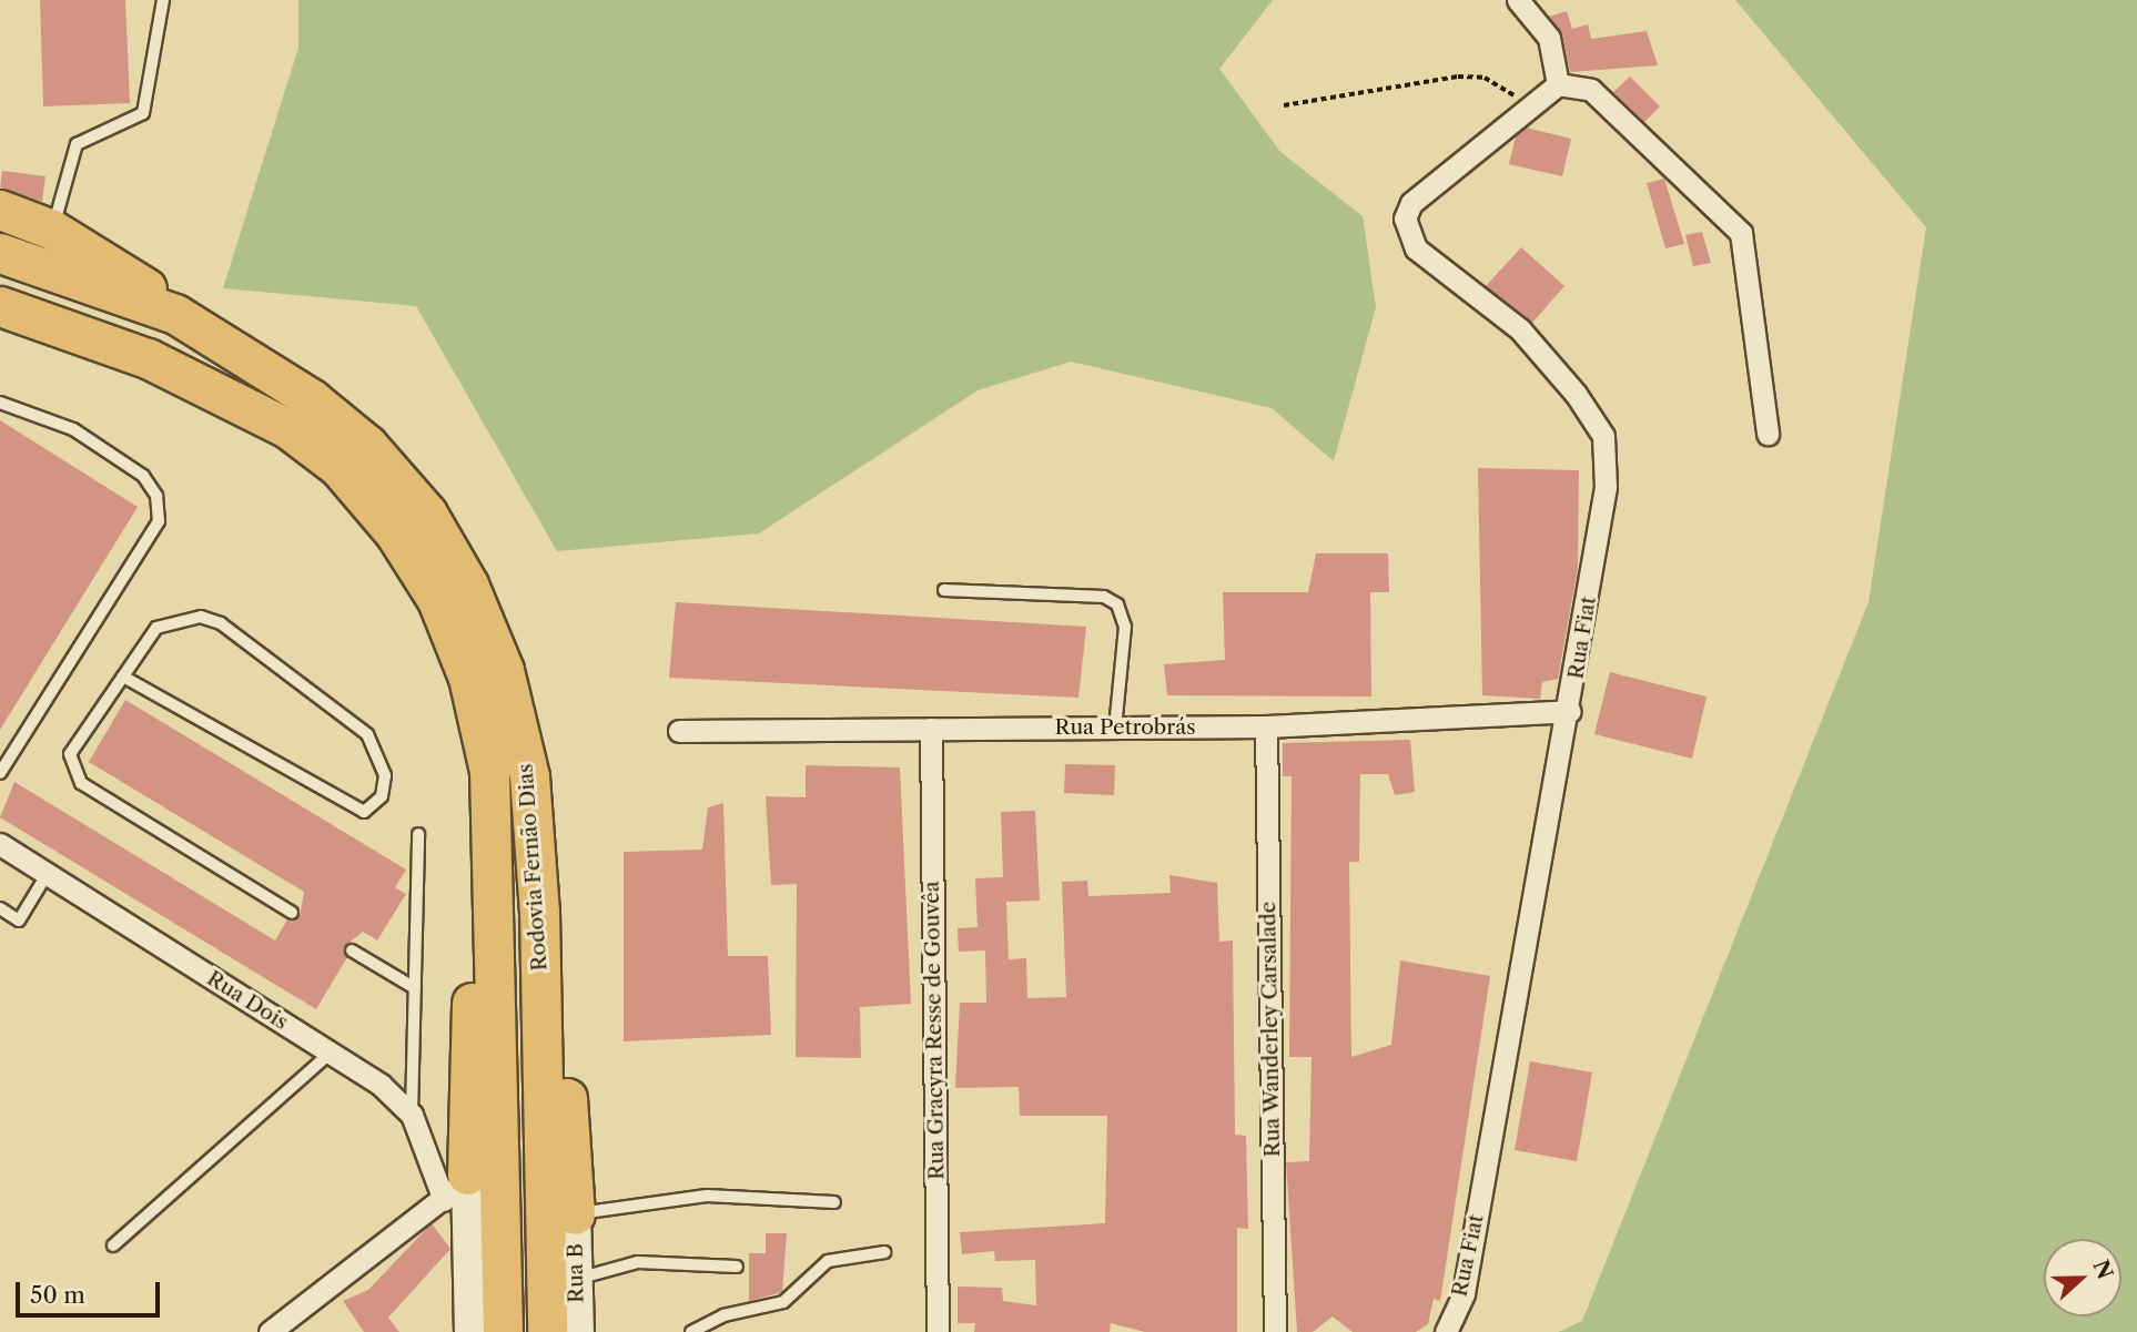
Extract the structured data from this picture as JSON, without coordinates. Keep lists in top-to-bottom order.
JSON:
{
  "streets": {
    "highway": ["Rodovia Fernão Dias"],
    "street": [
      "Rua Fiat",
      "Rua Petrobrás",
      "Rua Dois",
      "Rua Wanderley Carsalade",
      "Rua Gracyra Resse de Gouvêa",
      "Rua B"
    ]
  },
  "crossings": [
    ["Rua Fiat", "Rua Petrobrás"],
    ["Rua Petrobrás", "Rua Wanderley Carsalade"],
    ["Rua Petrobrás", "Rua Gracyra Resse de Gouvêa"]
  ],
  "scale_bar": "50 m",
  "north": "right"
}
